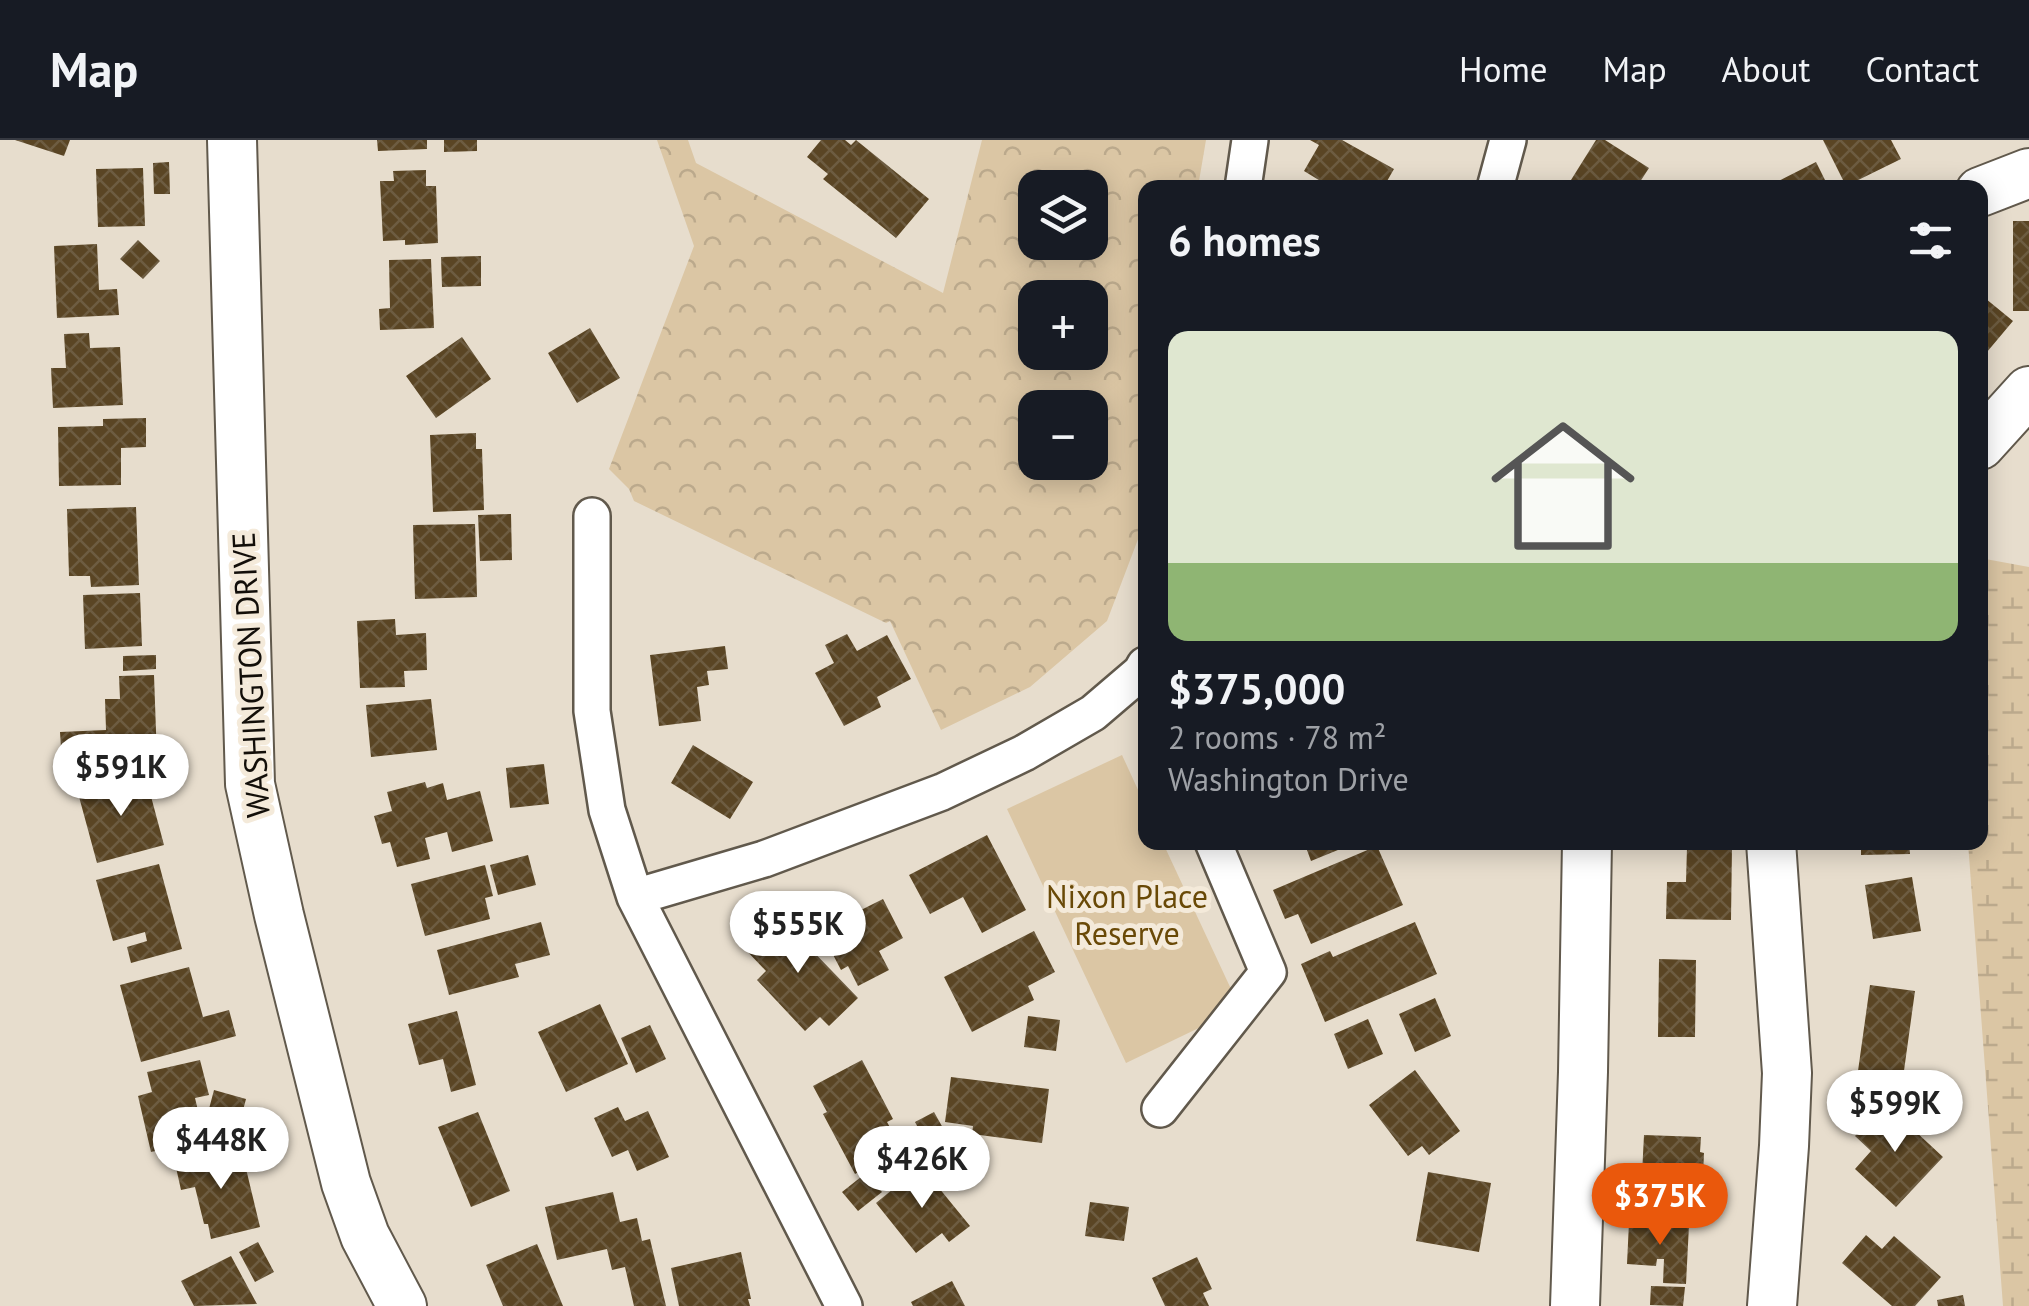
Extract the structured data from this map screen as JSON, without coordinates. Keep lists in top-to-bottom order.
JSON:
{
  "streets": {
    "street": ["WASHINGTON DRIVE"]
  },
  "parks": ["Nixon Place Reserve"],
  "page": {
    "header": "Map",
    "nav": [
      "Home",
      "Map",
      "About",
      "Contact"
    ],
    "map_buttons": ["+", "−"],
    "heading": "6 homes",
    "list": [
      {
        "name": "$375,000",
        "note": "2 rooms · 78 m² · Washington Drive"
      }
    ],
    "price": [
      "$591K",
      "$555K",
      "$599K",
      "$448K",
      "$426K",
      "$375K"
    ]
  }
}
